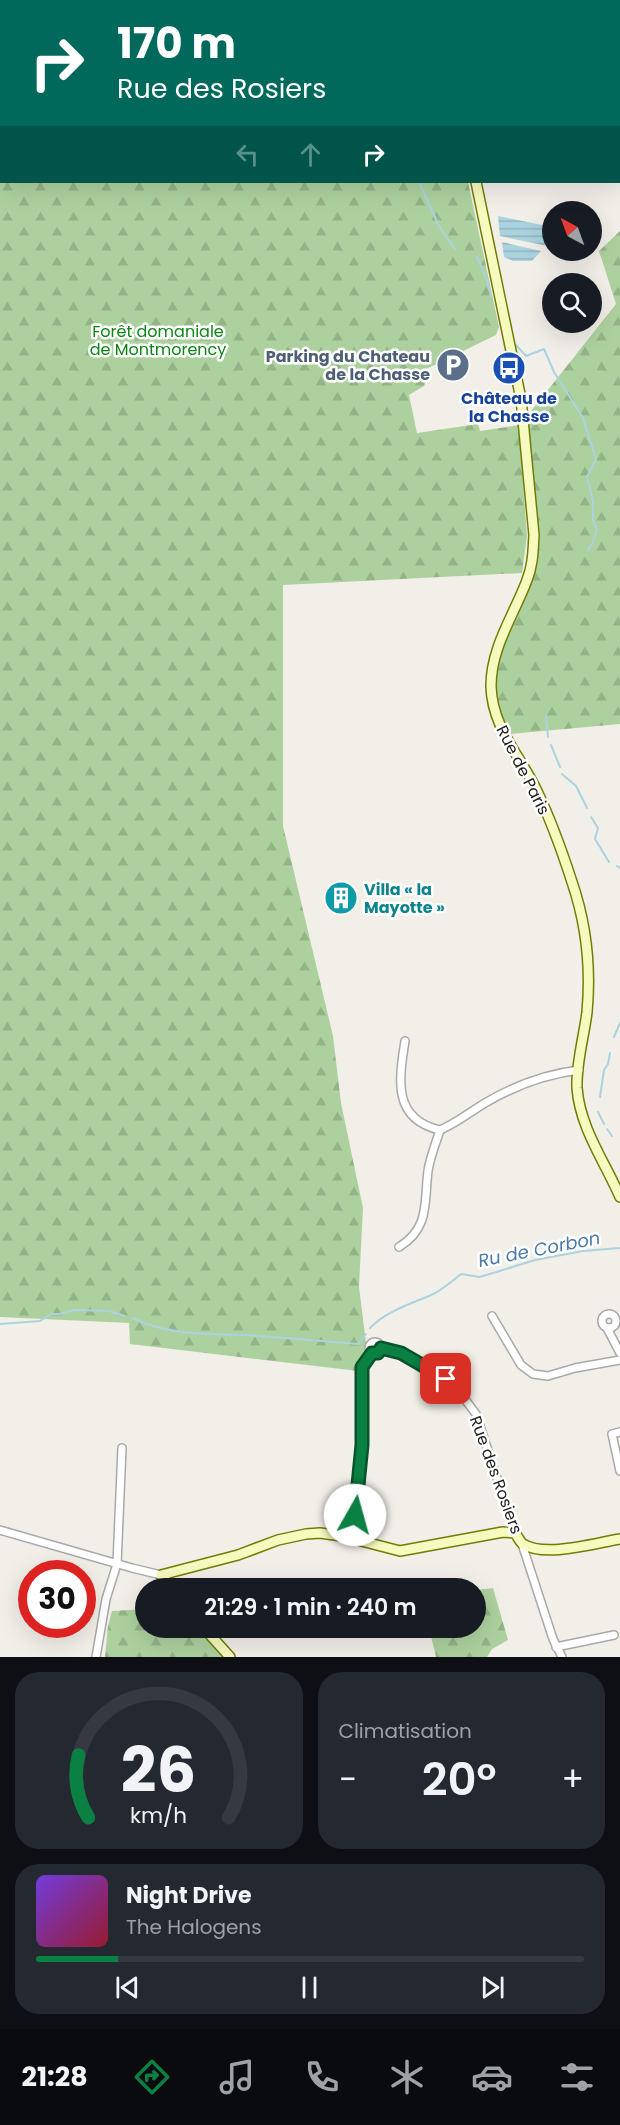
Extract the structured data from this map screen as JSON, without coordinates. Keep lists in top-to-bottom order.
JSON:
{
  "streets": {
    "main road": ["Rue de Paris", "Rue des Rosiers"]
  },
  "water": ["Ru de Corbon"],
  "parks": ["Forêt domaniale de Montmorency"],
  "places": {
    "parking": ["Parking du Chateau de la Chasse"],
    "bus stop": ["Château de la Chasse"],
    "building": ["Villa « la Mayotte »"]
  },
  "north": "top left",
  "page": {
    "turn": ["170 m", "Rue des Rosiers"],
    "limit": "30",
    "trip": "21:29 · 1 min · 240 m",
    "tile": "Climatisation",
    "heat": ["−", "20°", "+"],
    "song": ["Night Drive", "The Halogens"],
    "tabs": "21:28",
    "gauge": ["26", "km/h"]
  }
}
